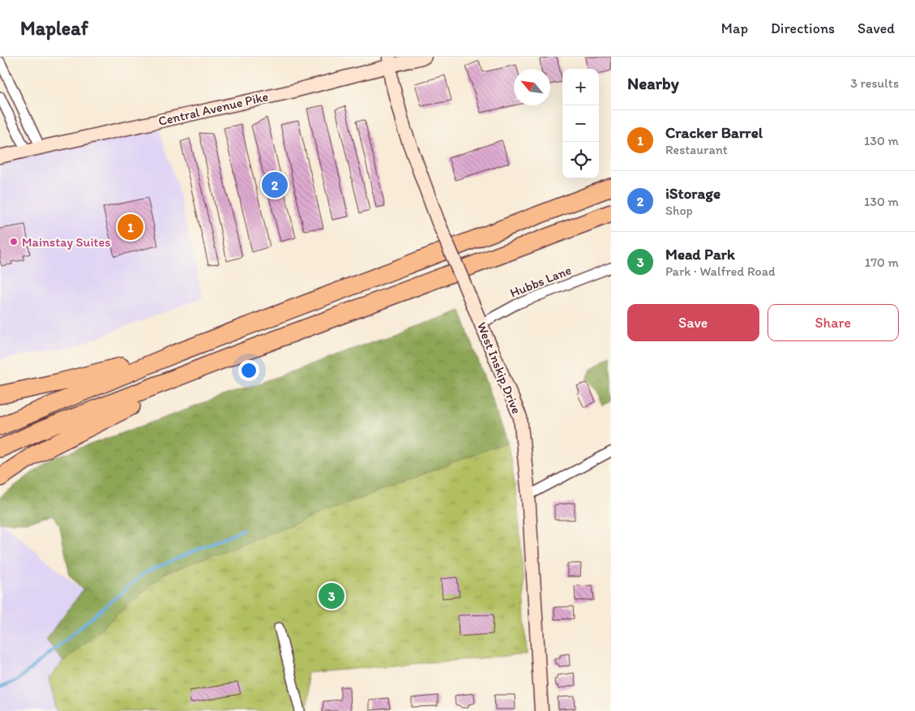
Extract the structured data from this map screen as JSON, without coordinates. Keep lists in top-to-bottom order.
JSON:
{
  "streets": {
    "street": ["Central Avenue Pike", "Hubbs Lane", "West Inskip Drive"]
  },
  "crossings": [
    ["Central Avenue Pike", "West Inskip Drive"],
    ["Hubbs Lane", "West Inskip Drive"]
  ],
  "places": ["Mainstay Suites"],
  "north": "top left",
  "page": {
    "header": "Mapleaf",
    "nav": ["Map", "Directions", "Saved"],
    "heading": ["Nearby", "3 results"],
    "map_buttons": ["+", "−"],
    "list": [
      {
        "mark": "1",
        "name": "Cracker Barrel",
        "note": "Restaurant",
        "value": "130 m"
      },
      {
        "mark": "2",
        "name": "iStorage",
        "note": "Shop",
        "value": "130 m"
      },
      {
        "mark": "3",
        "name": "Mead Park",
        "note": "Park · Walfred Road",
        "value": "170 m"
      }
    ],
    "pins": ["2", "1", "3"],
    "buttons": ["Save", "Share"]
  }
}
